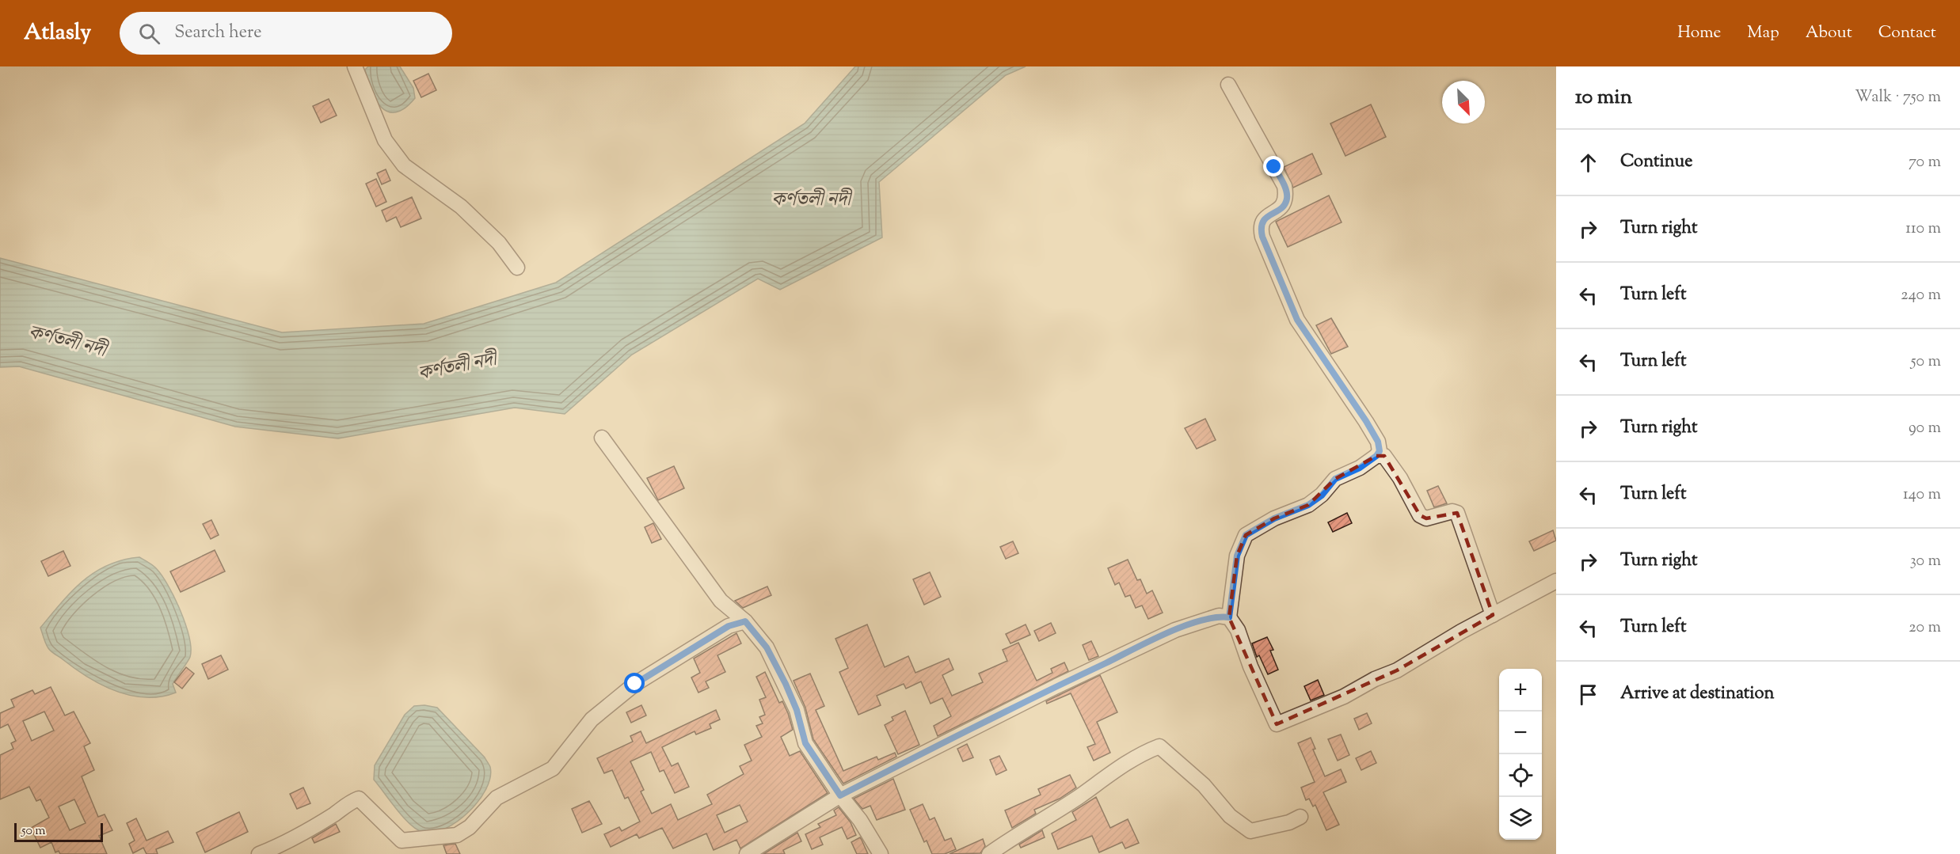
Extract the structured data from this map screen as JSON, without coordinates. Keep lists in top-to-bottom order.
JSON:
{
  "water": ["কর্ণতলী নদী"],
  "scale_bar": "50 m",
  "north": "bottom right",
  "page": {
    "header": "Atlasly",
    "search": "Search here",
    "nav": [
      "Home",
      "Map",
      "About",
      "Contact"
    ],
    "heading": ["10 min", "Walk · 750 m"],
    "list": [
      ["Continue", "70 m"],
      ["Turn right", "110 m"],
      ["Turn left", "240 m"],
      ["Turn left", "50 m"],
      ["Turn right", "90 m"],
      ["Turn left", "140 m"],
      ["Turn right", "30 m"],
      ["Turn left", "20 m"],
      "Arrive at destination"
    ],
    "map_buttons": ["+", "−"],
    "scale": "50 m"
  }
}
